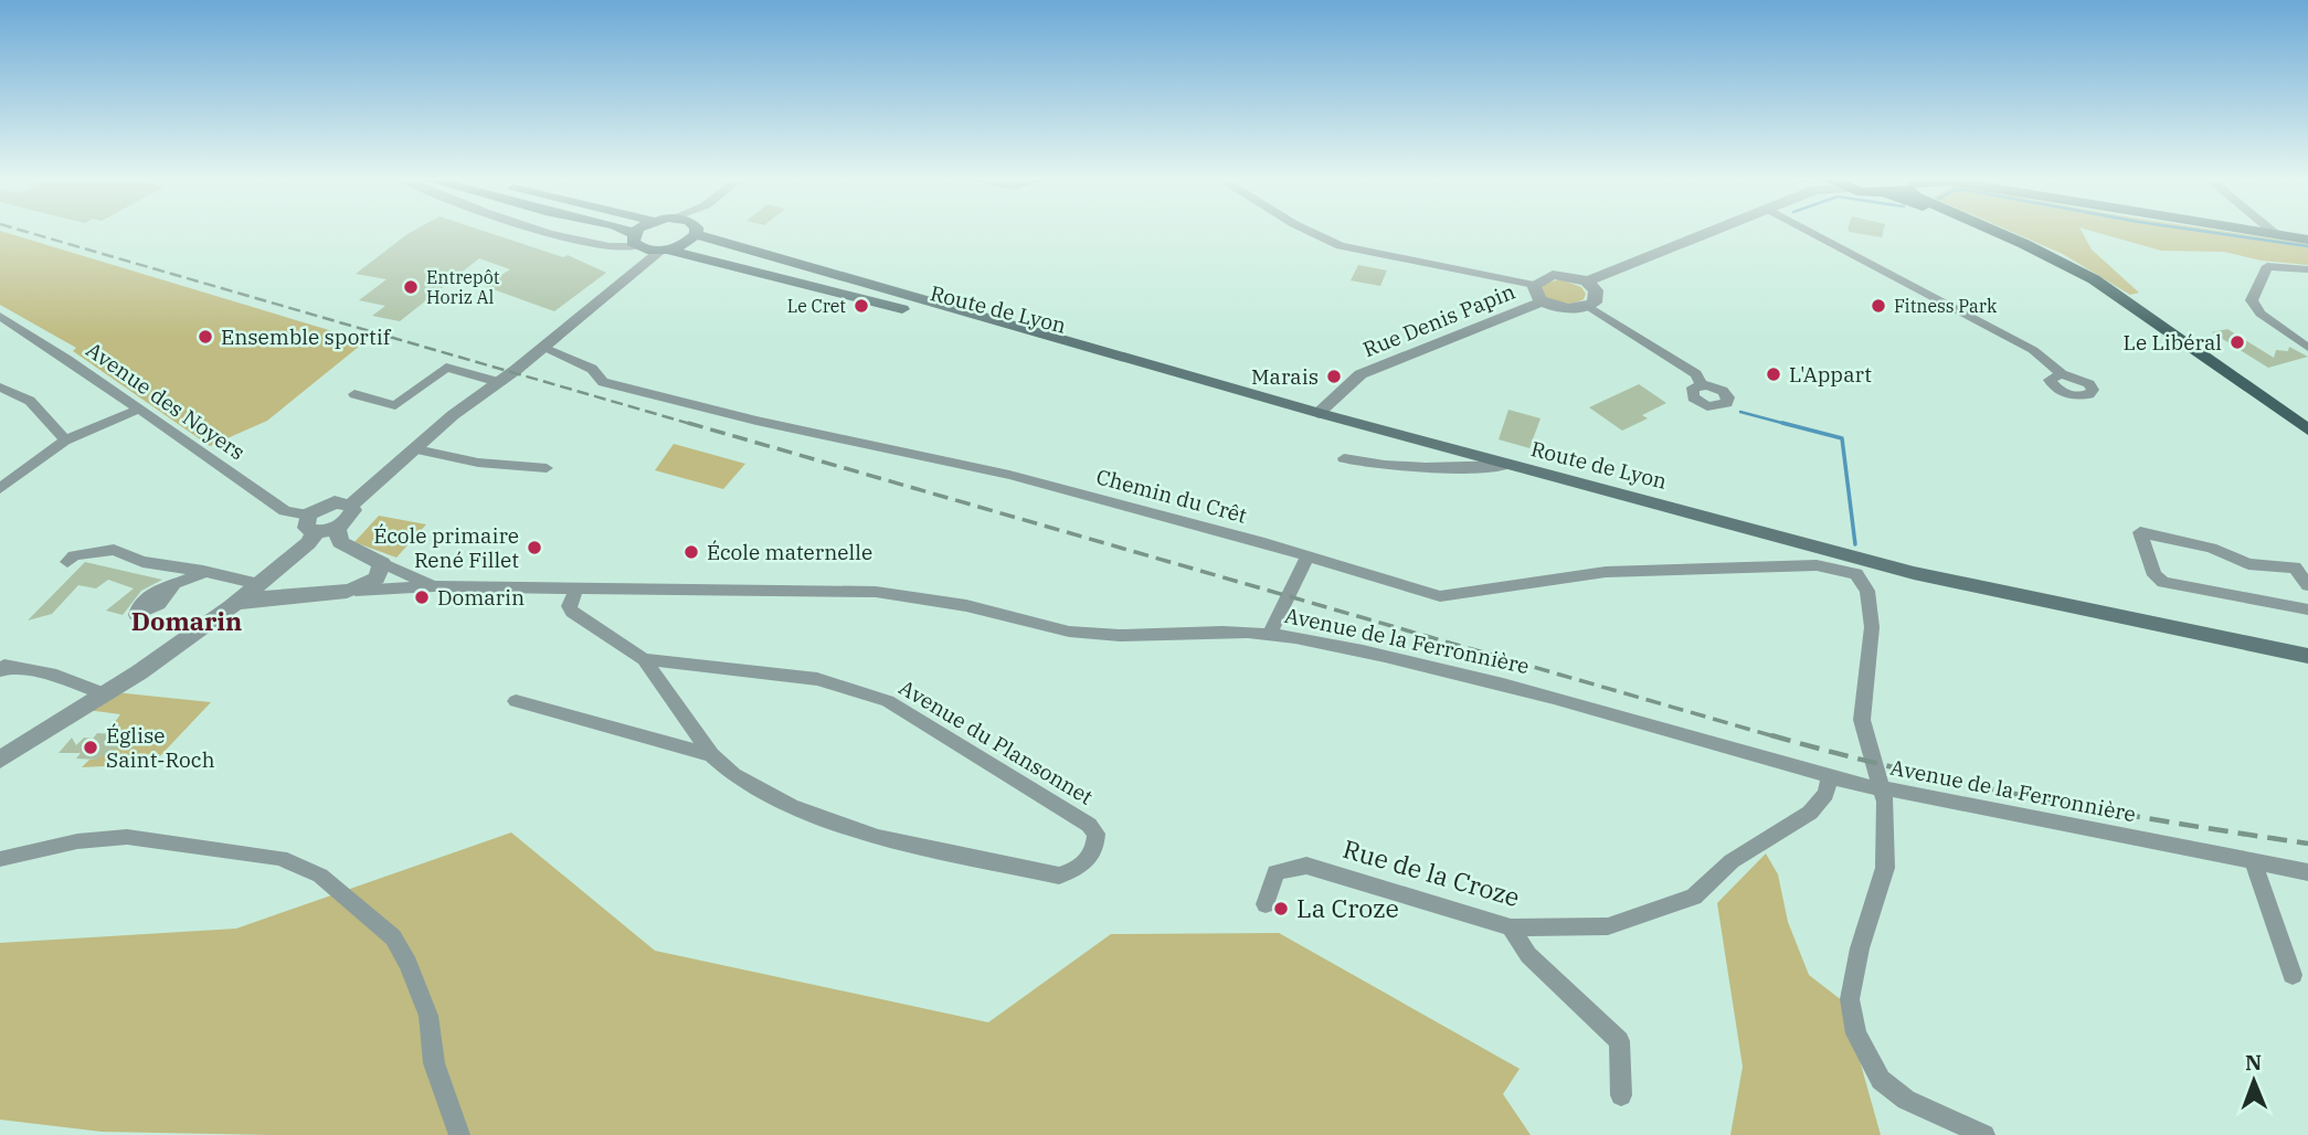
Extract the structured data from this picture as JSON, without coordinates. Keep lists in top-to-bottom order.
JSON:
{
  "streets": {
    "main road": ["Route de Lyon"],
    "street": [
      "Rue Denis Papin",
      "Avenue des Noyers",
      "Chemin du Crêt",
      "Avenue de la Ferronnière",
      "Avenue du Plansonnet",
      "Rue de la Croze"
    ]
  },
  "crossings": [
    ["Route de Lyon", "Rue Denis Papin"],
    ["Route de Lyon", "Chemin du Crêt"],
    ["Avenue de la Ferronnière", "Avenue du Plansonnet"],
    ["Avenue de la Ferronnière", "Rue de la Croze"]
  ],
  "districts": ["Domarin"],
  "places": [
    "Entrepôt Horiz Al",
    "Le Cret",
    "Fitness Park",
    "Ensemble sportif",
    "Le Libéral",
    "L'Appart",
    "Marais",
    "École primaire René Fillet",
    "École maternelle",
    "Domarin",
    "Église Saint-Roch",
    "La Croze"
  ],
  "north": "top"
}
